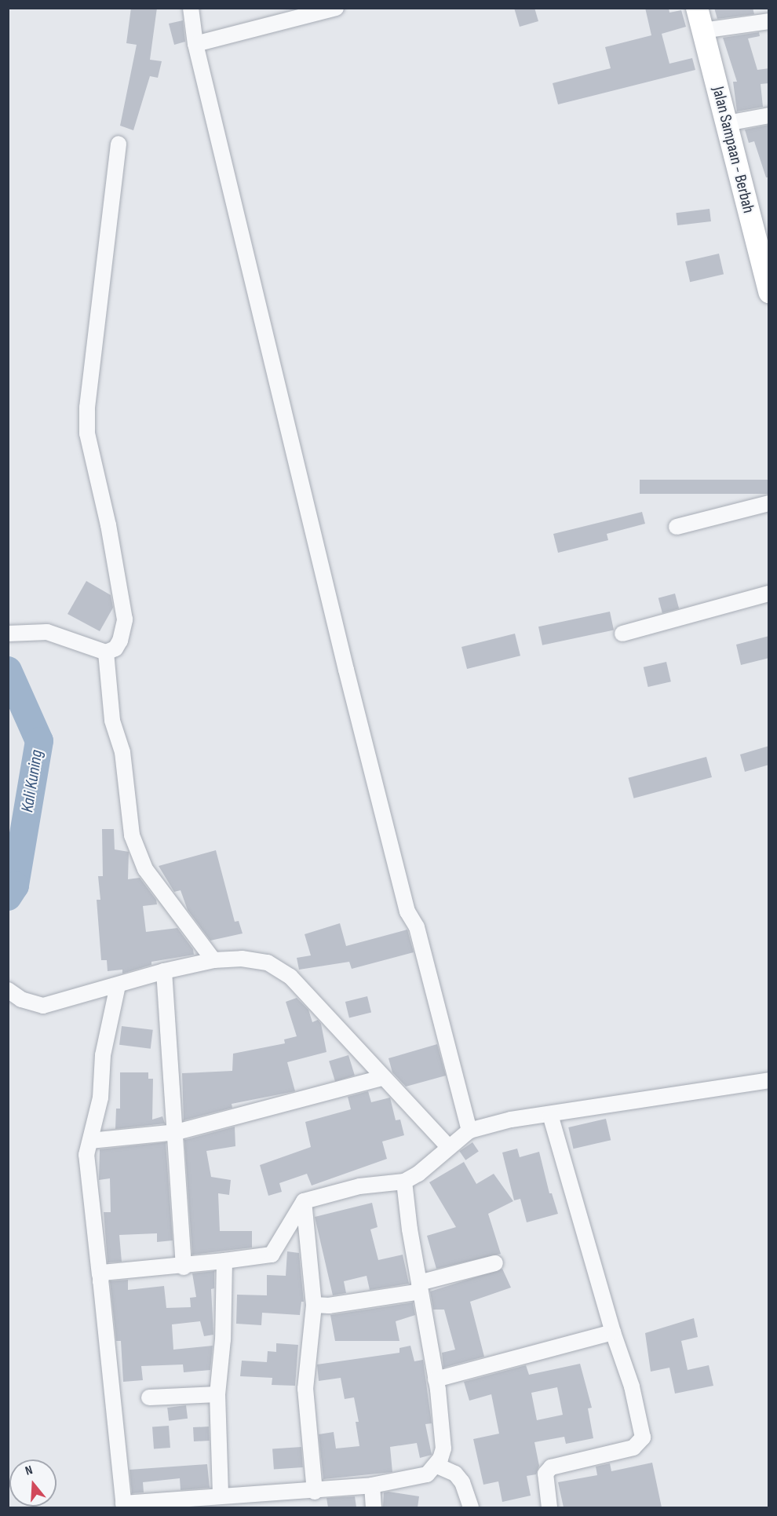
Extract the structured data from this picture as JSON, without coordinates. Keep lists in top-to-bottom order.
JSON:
{
  "streets": {
    "main road": ["Jalan Sampaan - Berbah"]
  },
  "water": ["Kali Kuning"],
  "north": "top"
}
